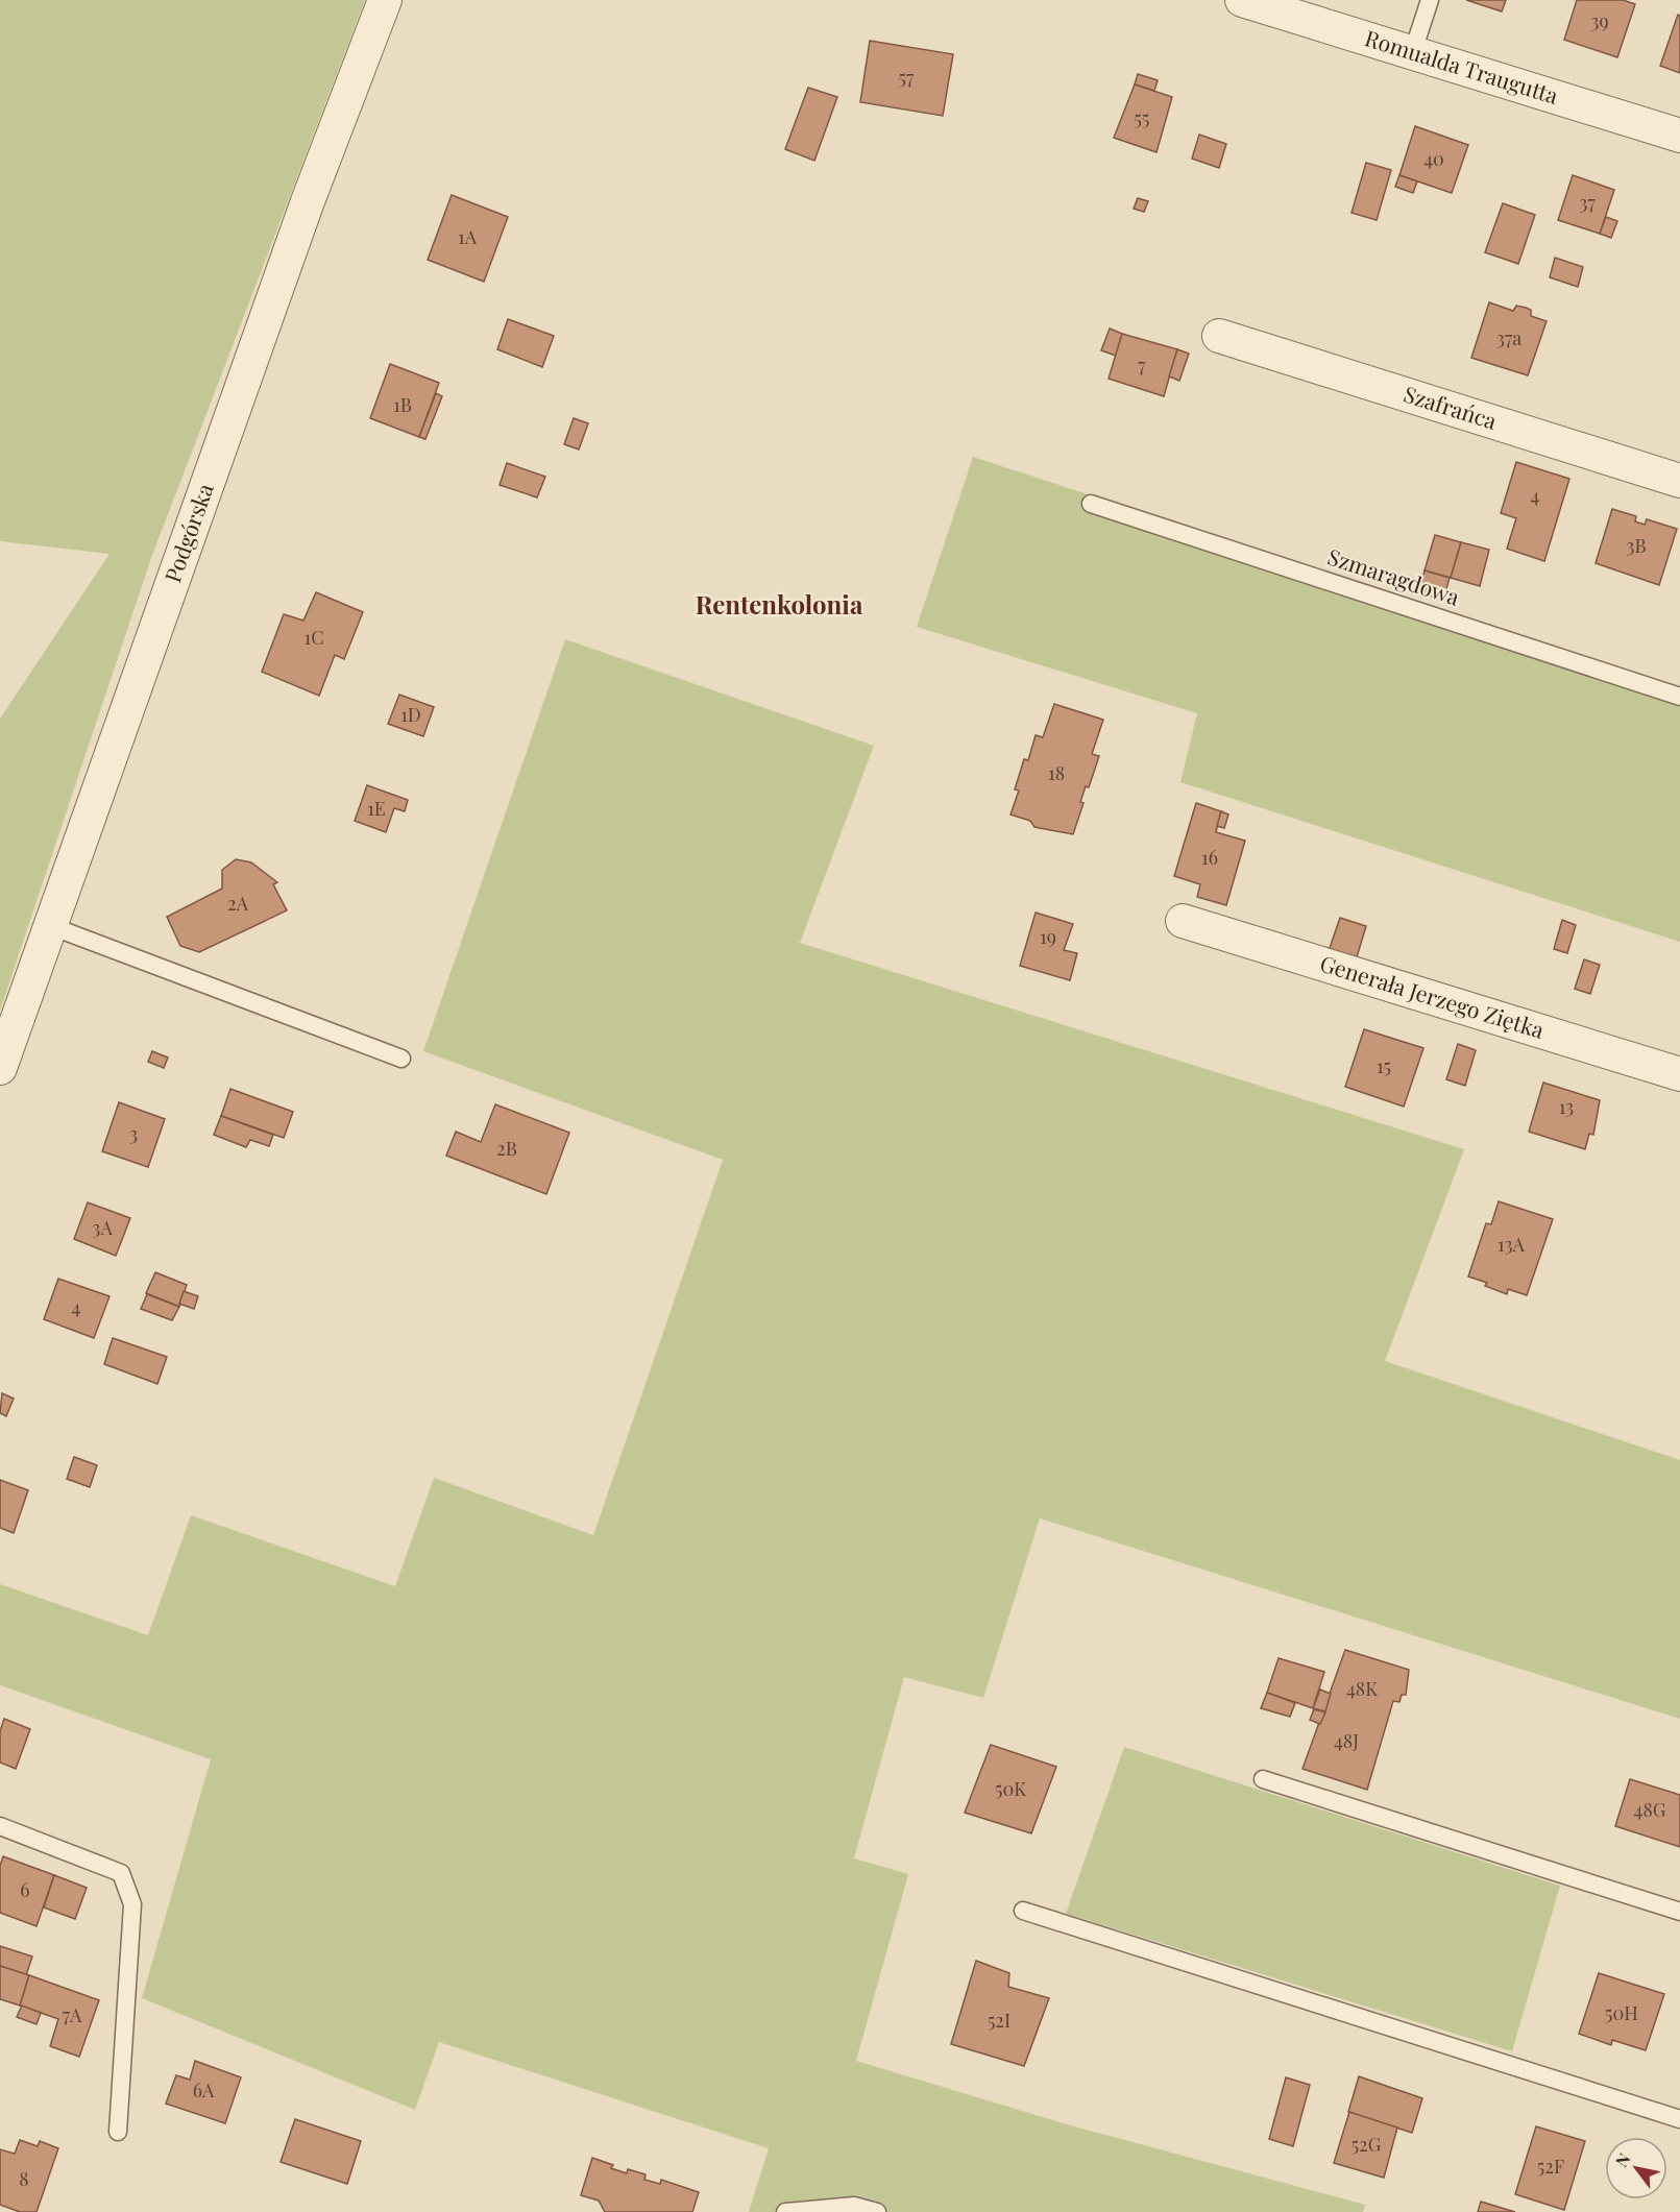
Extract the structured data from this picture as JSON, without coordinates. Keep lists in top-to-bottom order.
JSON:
{
  "streets": {
    "street": [
      "Romualda Traugutta",
      "Szafrańca",
      "Podgórska",
      "Generała Jerzego Ziętka"
    ],
    "lane": ["Szmaragdowa"]
  },
  "districts": ["Rentenkolonia"],
  "house_numbers": [
    "39",
    "57",
    "55",
    "40",
    "37",
    "1A",
    "37a",
    "7",
    "1B",
    "4",
    "3B",
    "1C",
    "1D",
    "18",
    "1E",
    "16",
    "2A",
    "19",
    "15",
    "13",
    "3",
    "2B",
    "3A",
    "13A",
    "4",
    "48K",
    "48J",
    "50K",
    "48G",
    "6",
    "50H",
    "7A",
    "52I",
    "6A",
    "52G",
    "52F",
    "8"
  ],
  "north": "top left"
}
